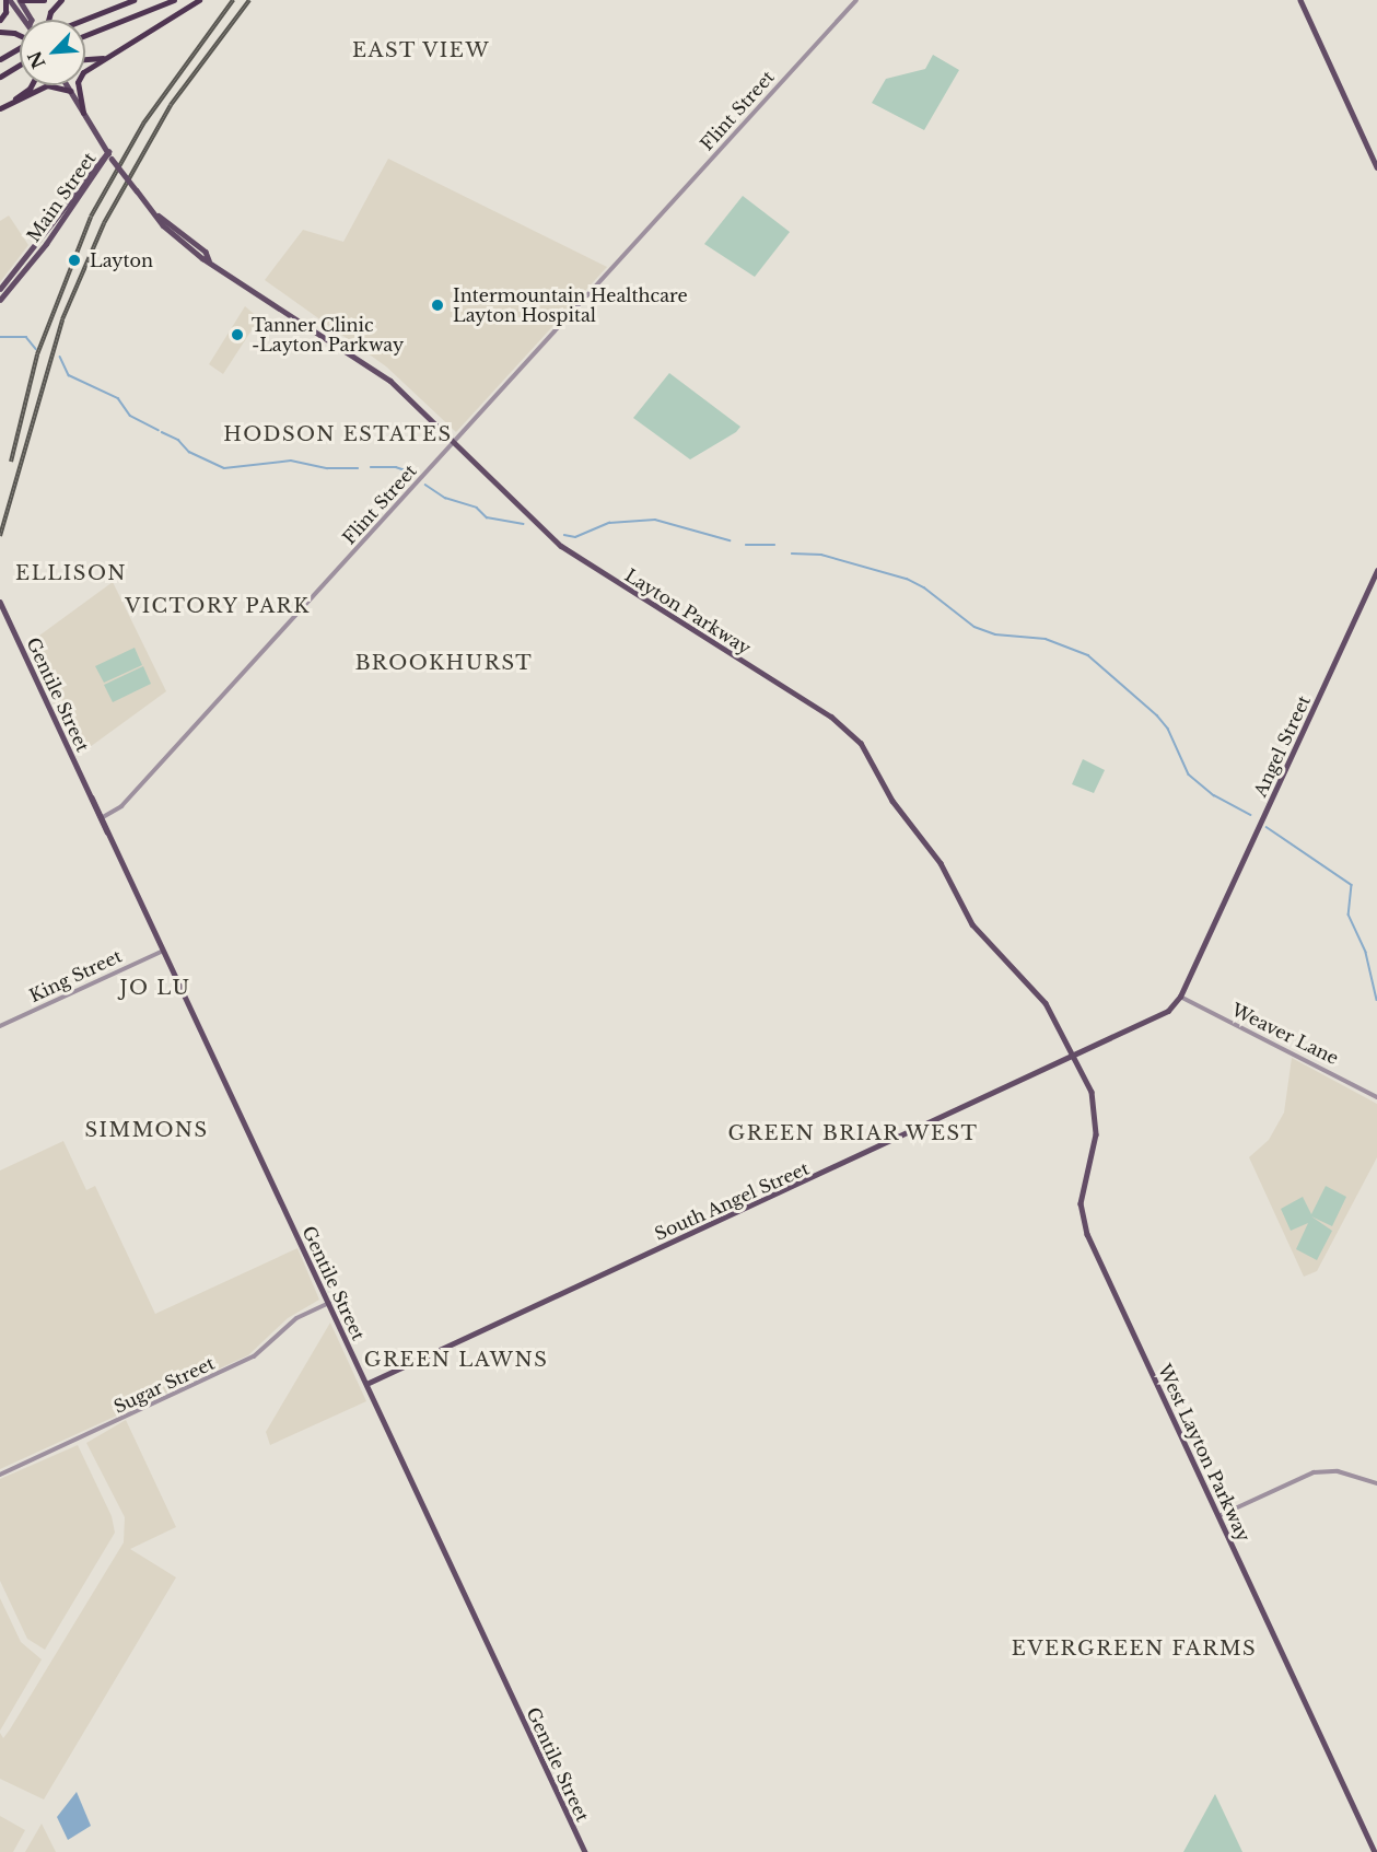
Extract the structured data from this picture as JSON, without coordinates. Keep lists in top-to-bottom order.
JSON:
{
  "streets": {
    "main road": [
      "Main Street",
      "Layton Parkway",
      "Gentile Street",
      "Angel Street",
      "South Angel Street",
      "West Layton Parkway"
    ],
    "street": [
      "Flint Street",
      "King Street",
      "Weaver Lane",
      "Sugar Street"
    ]
  },
  "crossings": [
    ["Flint Street", "Layton Parkway"],
    ["Flint Street", "Gentile Street"],
    ["Main Street", "Layton Parkway"],
    ["Layton Parkway", "South Angel Street"],
    ["Layton Parkway", "West Layton Parkway"],
    ["Gentile Street", "King Street"],
    ["Gentile Street", "South Angel Street"],
    ["Gentile Street", "Sugar Street"],
    ["Angel Street", "South Angel Street"],
    ["Weaver Lane", "South Angel Street"],
    ["South Angel Street", "West Layton Parkway"]
  ],
  "districts": [
    "EAST VIEW",
    "HODSON ESTATES",
    "ELLISON",
    "VICTORY PARK",
    "BROOKHURST",
    "JO LU",
    "SIMMONS",
    "GREEN BRIAR WEST",
    "GREEN LAWNS",
    "EVERGREEN FARMS"
  ],
  "places": ["Layton", "Intermountain Healthcare Layton Hospital", "Tanner Clinic -Layton Parkway"],
  "north": "bottom left"
}
